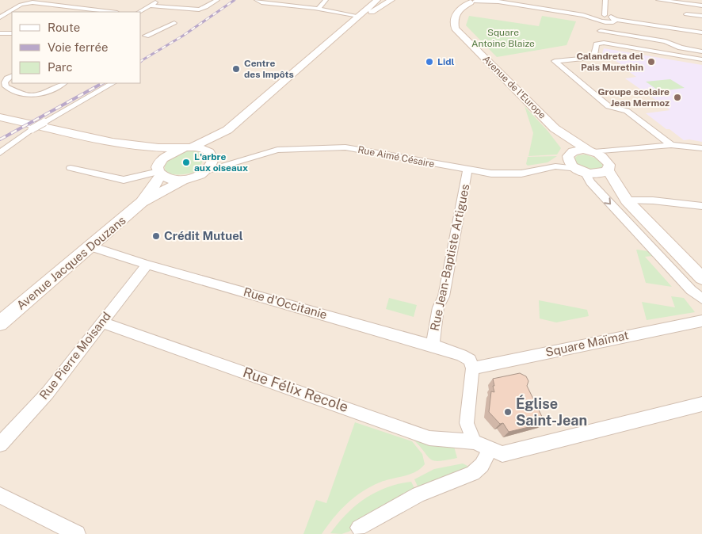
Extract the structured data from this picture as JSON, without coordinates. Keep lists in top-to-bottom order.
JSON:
{
  "streets": {
    "main road": ["Avenue de l'Europe", "Avenue Jacques Douzans"],
    "street": [
      "Rue Aimé Césaire",
      "Rue Jean-Baptiste Artigues",
      "Rue d'Occitanie",
      "Square Maïmat",
      "Rue Pierre Moisand",
      "Rue Félix Recole"
    ]
  },
  "crossings": [
    ["Avenue de l'Europe", "Rue Aimé Césaire"],
    ["Rue Aimé Césaire", "Rue Jean-Baptiste Artigues"],
    ["Rue Aimé Césaire", "Avenue Jacques Douzans"],
    ["Rue Jean-Baptiste Artigues", "Rue d'Occitanie"],
    ["Avenue Jacques Douzans", "Rue d'Occitanie"],
    ["Rue d'Occitanie", "Square Maïmat"],
    ["Rue d'Occitanie", "Rue Pierre Moisand"],
    ["Rue Pierre Moisand", "Rue Félix Recole"]
  ],
  "parks": ["Square Antoine Blaize"],
  "places": [
    "Lidl",
    "Calandreta del Paìs Murethin",
    "Centre des Impôts",
    "Groupe scolaire Jean Mermoz",
    "L'arbre aux oiseaux",
    "Crédit Mutuel",
    "Église Saint-Jean"
  ],
  "legend": ["Route", "Voie ferrée", "Parc"]
}
